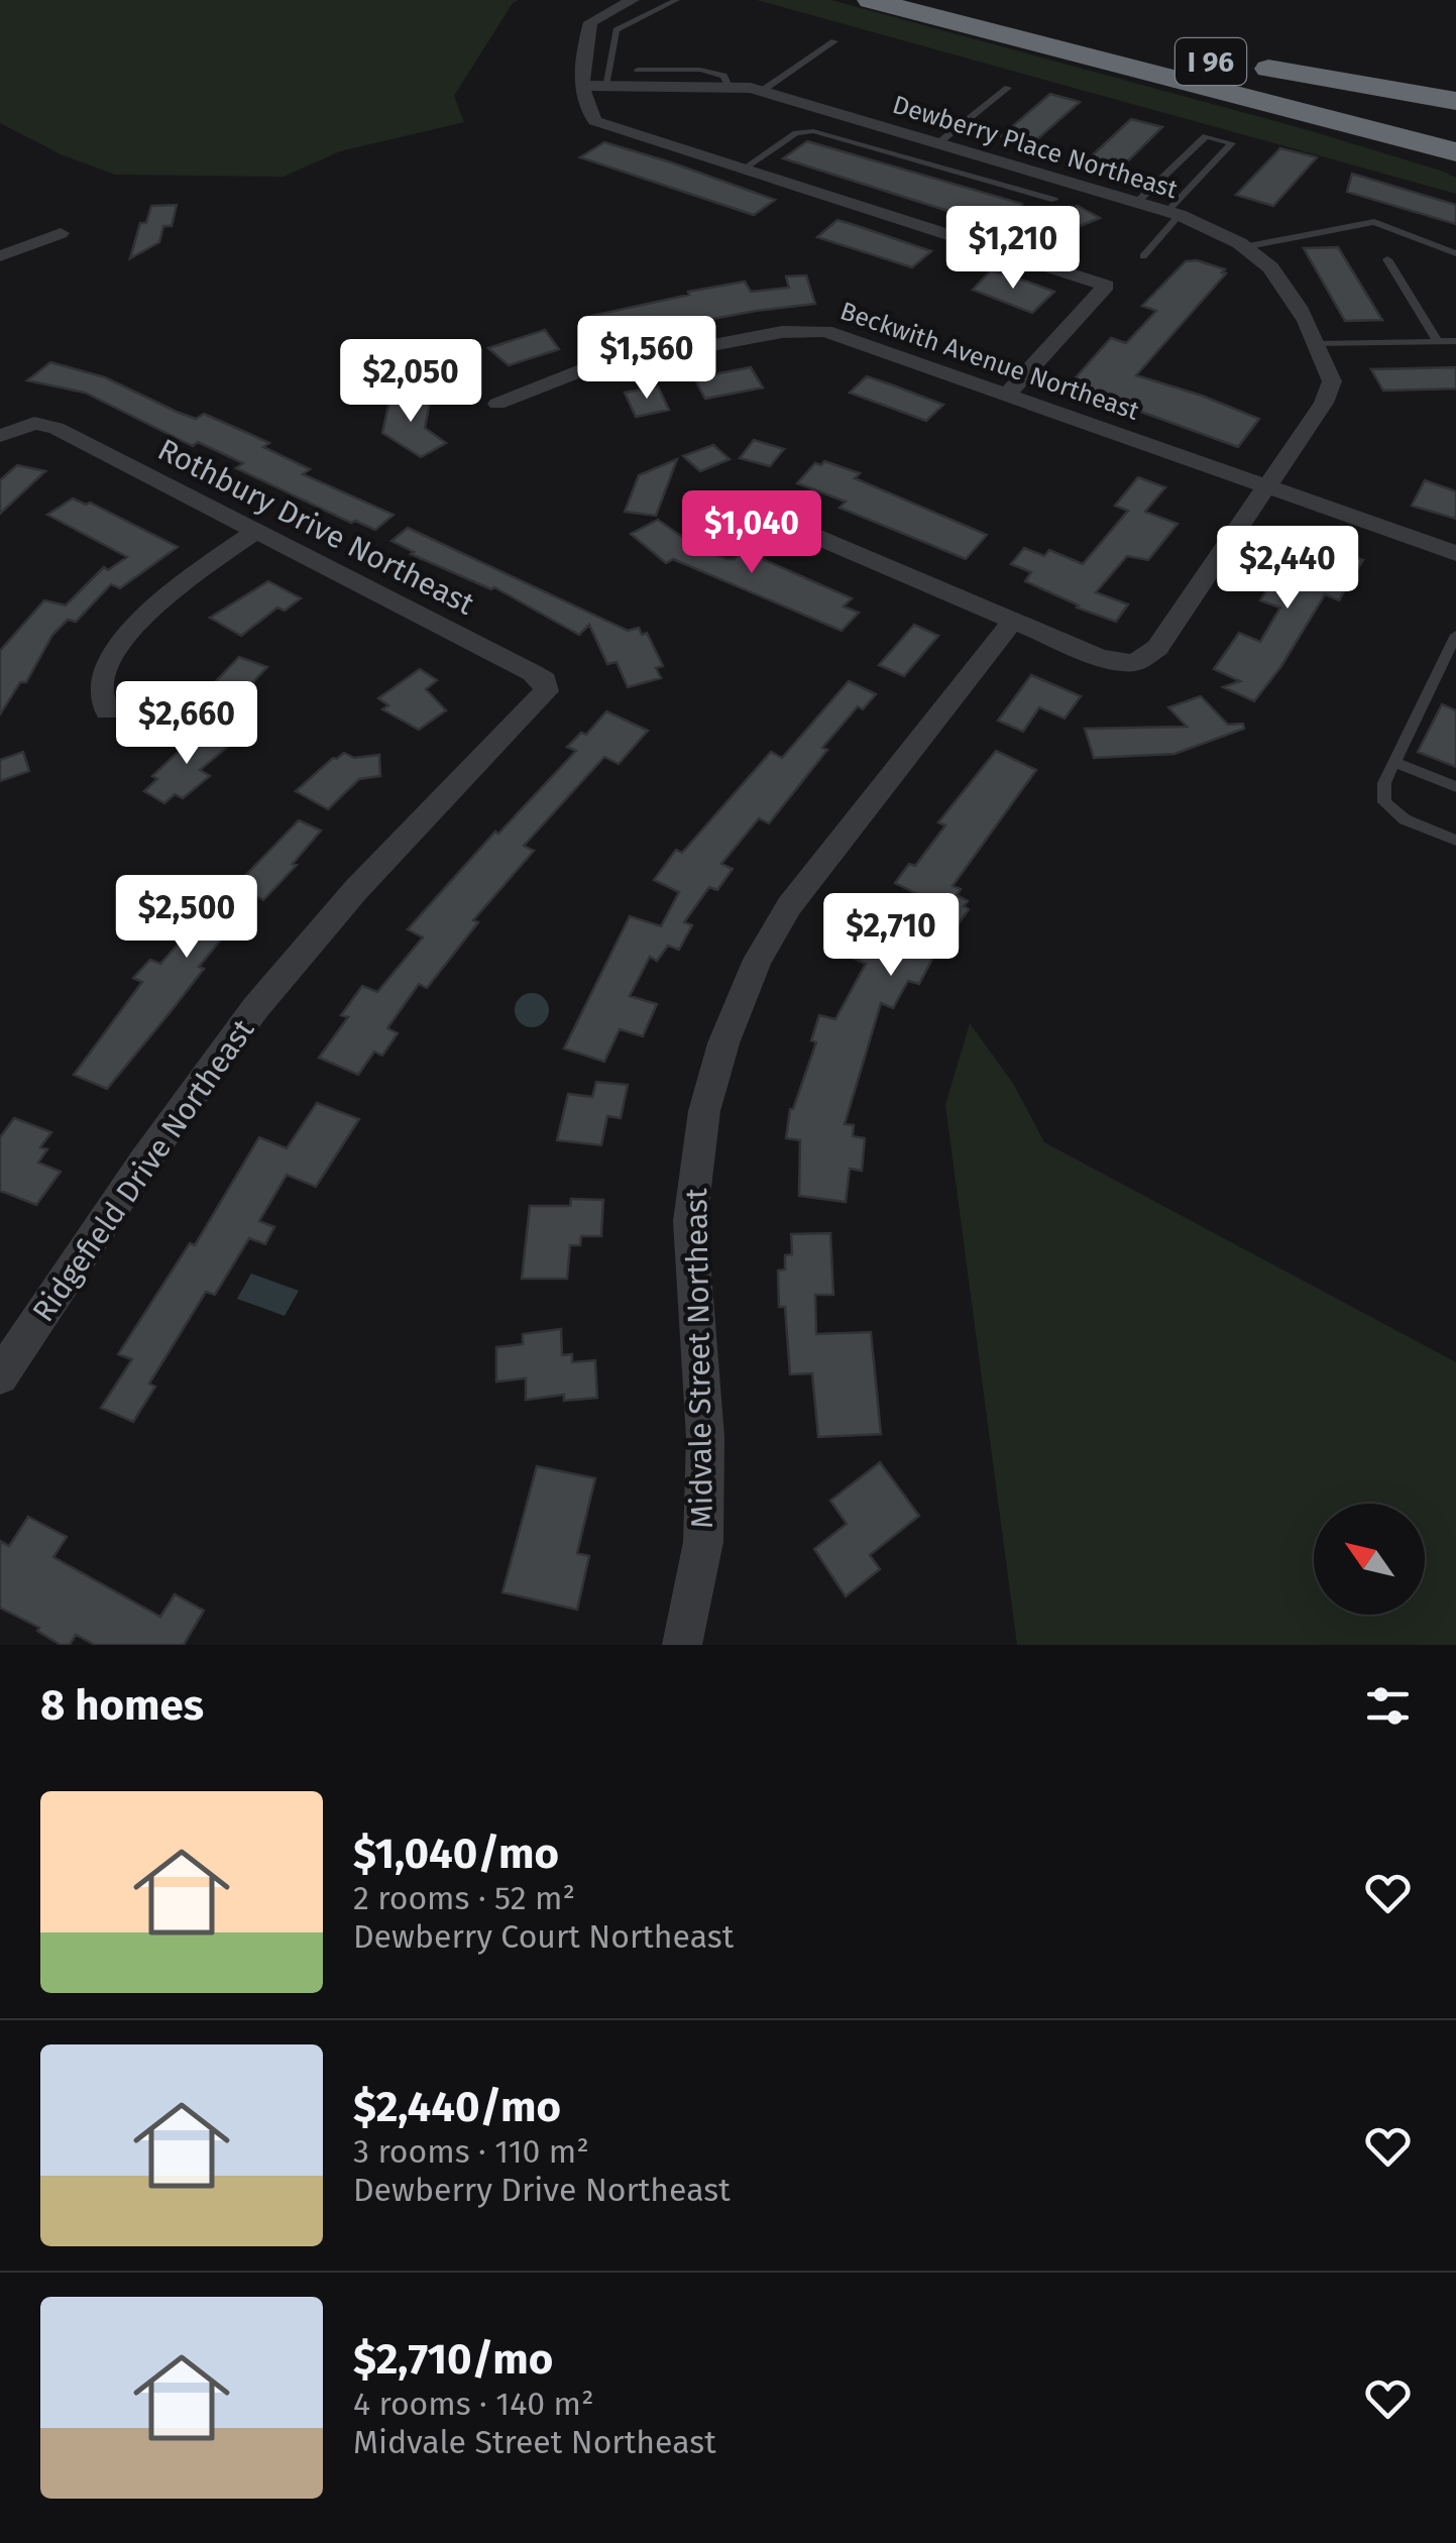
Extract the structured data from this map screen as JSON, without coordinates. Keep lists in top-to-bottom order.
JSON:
{
  "streets": {
    "highway": ["I 96"],
    "street": [
      "Dewberry Place Northeast",
      "Beckwith Avenue Northeast",
      "Rothbury Drive Northeast",
      "Ridgefield Drive Northeast",
      "Midvale Street Northeast"
    ]
  },
  "crossings": [
    ["Dewberry Place Northeast", "Beckwith Avenue Northeast"],
    ["Rothbury Drive Northeast", "Ridgefield Drive Northeast"]
  ],
  "north": "top left",
  "page": {
    "price": [
      "$1,210",
      "$1,560",
      "$2,050",
      "$1,040",
      "$2,440",
      "$2,660",
      "$2,500",
      "$2,710"
    ],
    "heading": "8 homes",
    "list": [
      {
        "name": "$1,040/mo",
        "note": "2 rooms · 52 m² · Dewberry Court Northeast"
      },
      {
        "name": "$2,440/mo",
        "note": "3 rooms · 110 m² · Dewberry Drive Northeast"
      },
      {
        "name": "$2,710/mo",
        "note": "4 rooms · 140 m² · Midvale Street Northeast"
      }
    ]
  }
}
